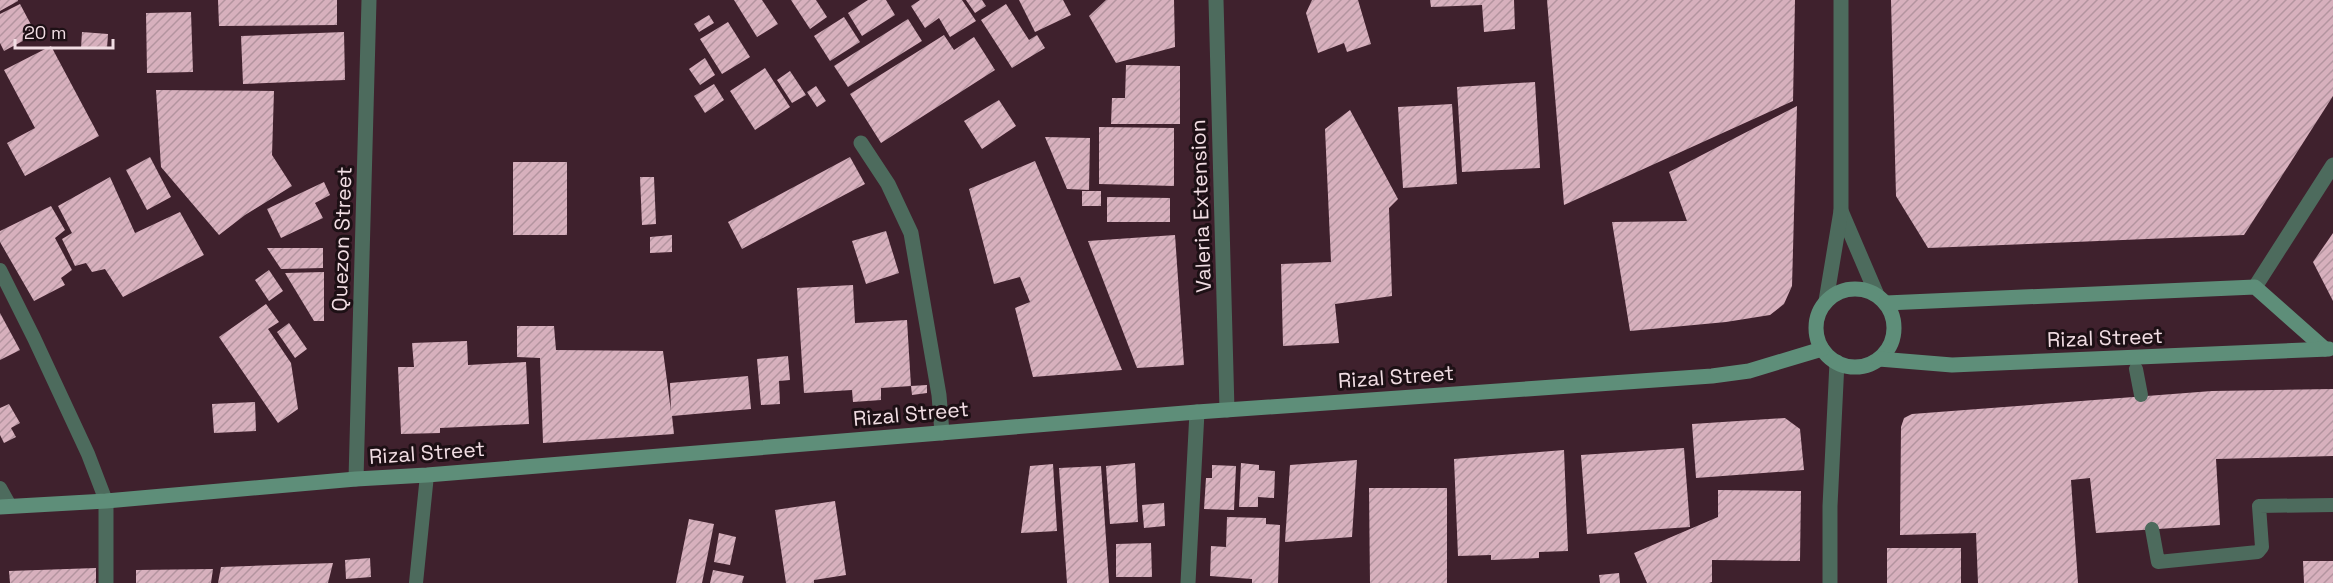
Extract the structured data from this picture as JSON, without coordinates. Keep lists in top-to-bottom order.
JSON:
{
  "streets": {
    "main road": ["Rizal Street"],
    "street": ["Valeria Extension", "Quezon Street"]
  },
  "crossings": [
    ["Valeria Extension", "Rizal Street"],
    ["Quezon Street", "Rizal Street"]
  ],
  "scale_bar": "20 m"
}
